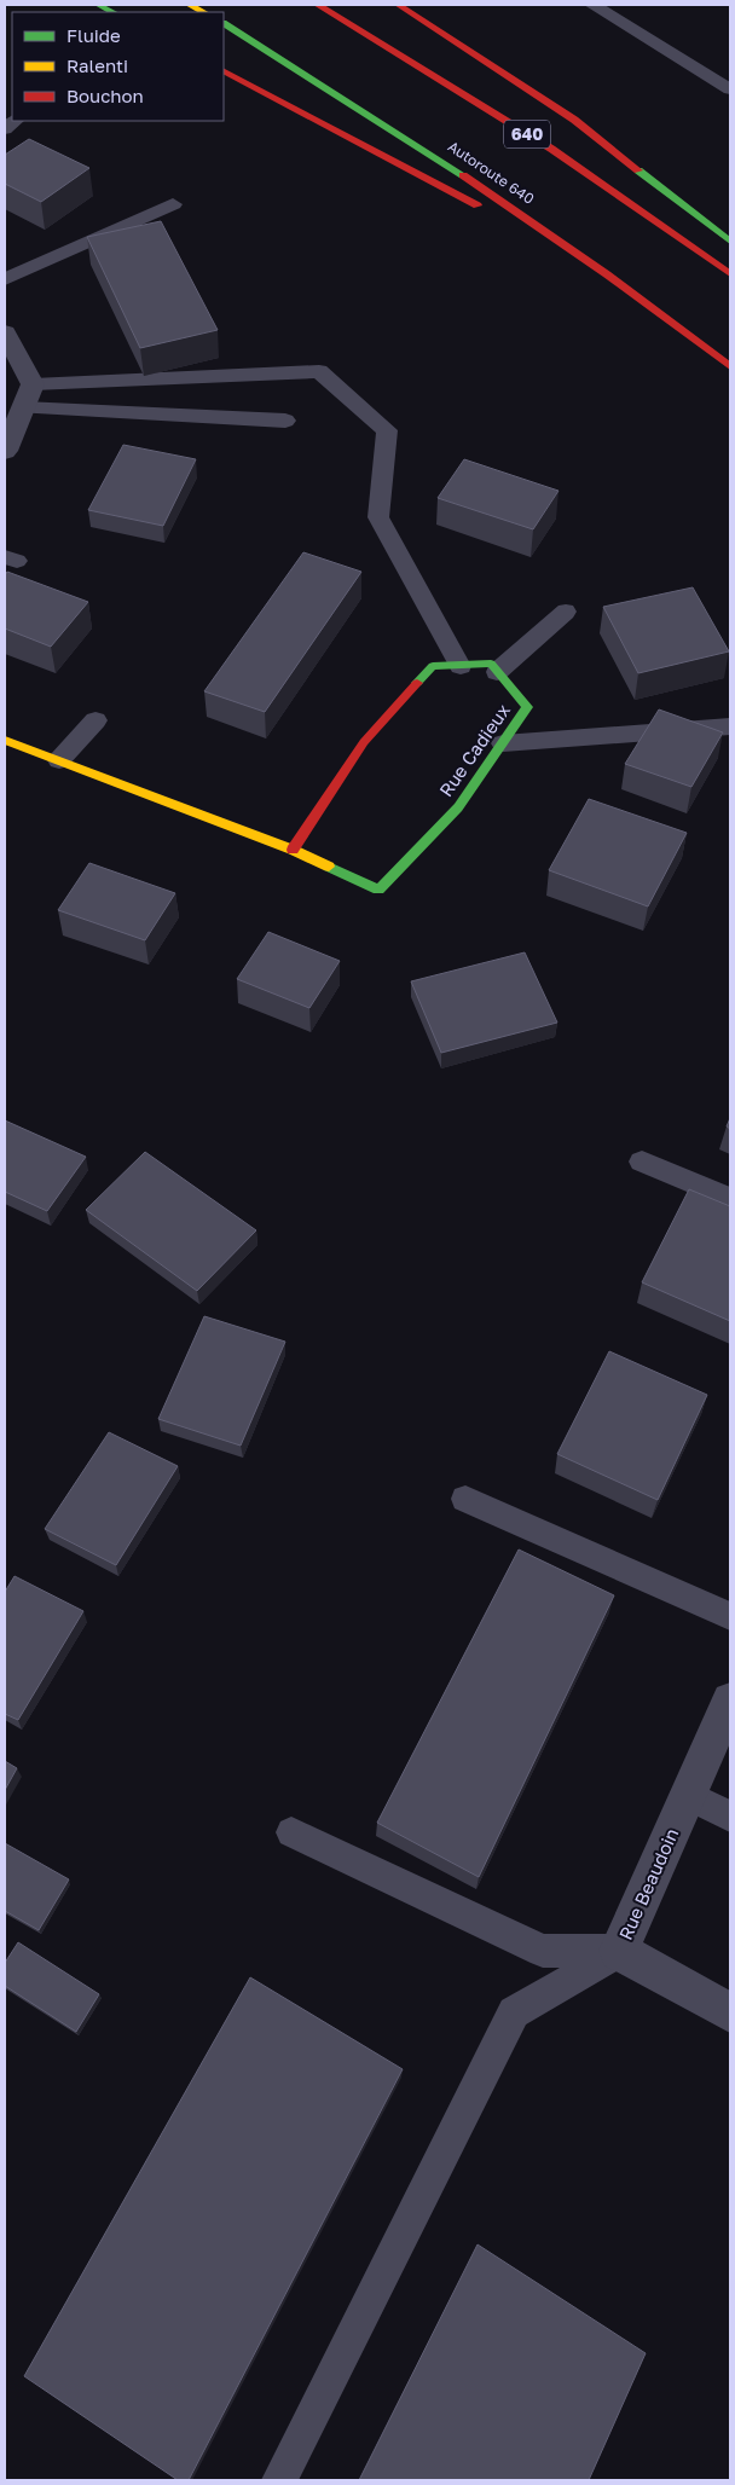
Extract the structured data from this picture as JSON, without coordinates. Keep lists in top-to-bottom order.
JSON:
{
  "streets": {
    "main road": ["640", "Autoroute 640", "Rue Cadieux"],
    "street": ["Rue Beaudoin"]
  },
  "legend": ["Fluide", "Ralenti", "Bouchon"]
}
